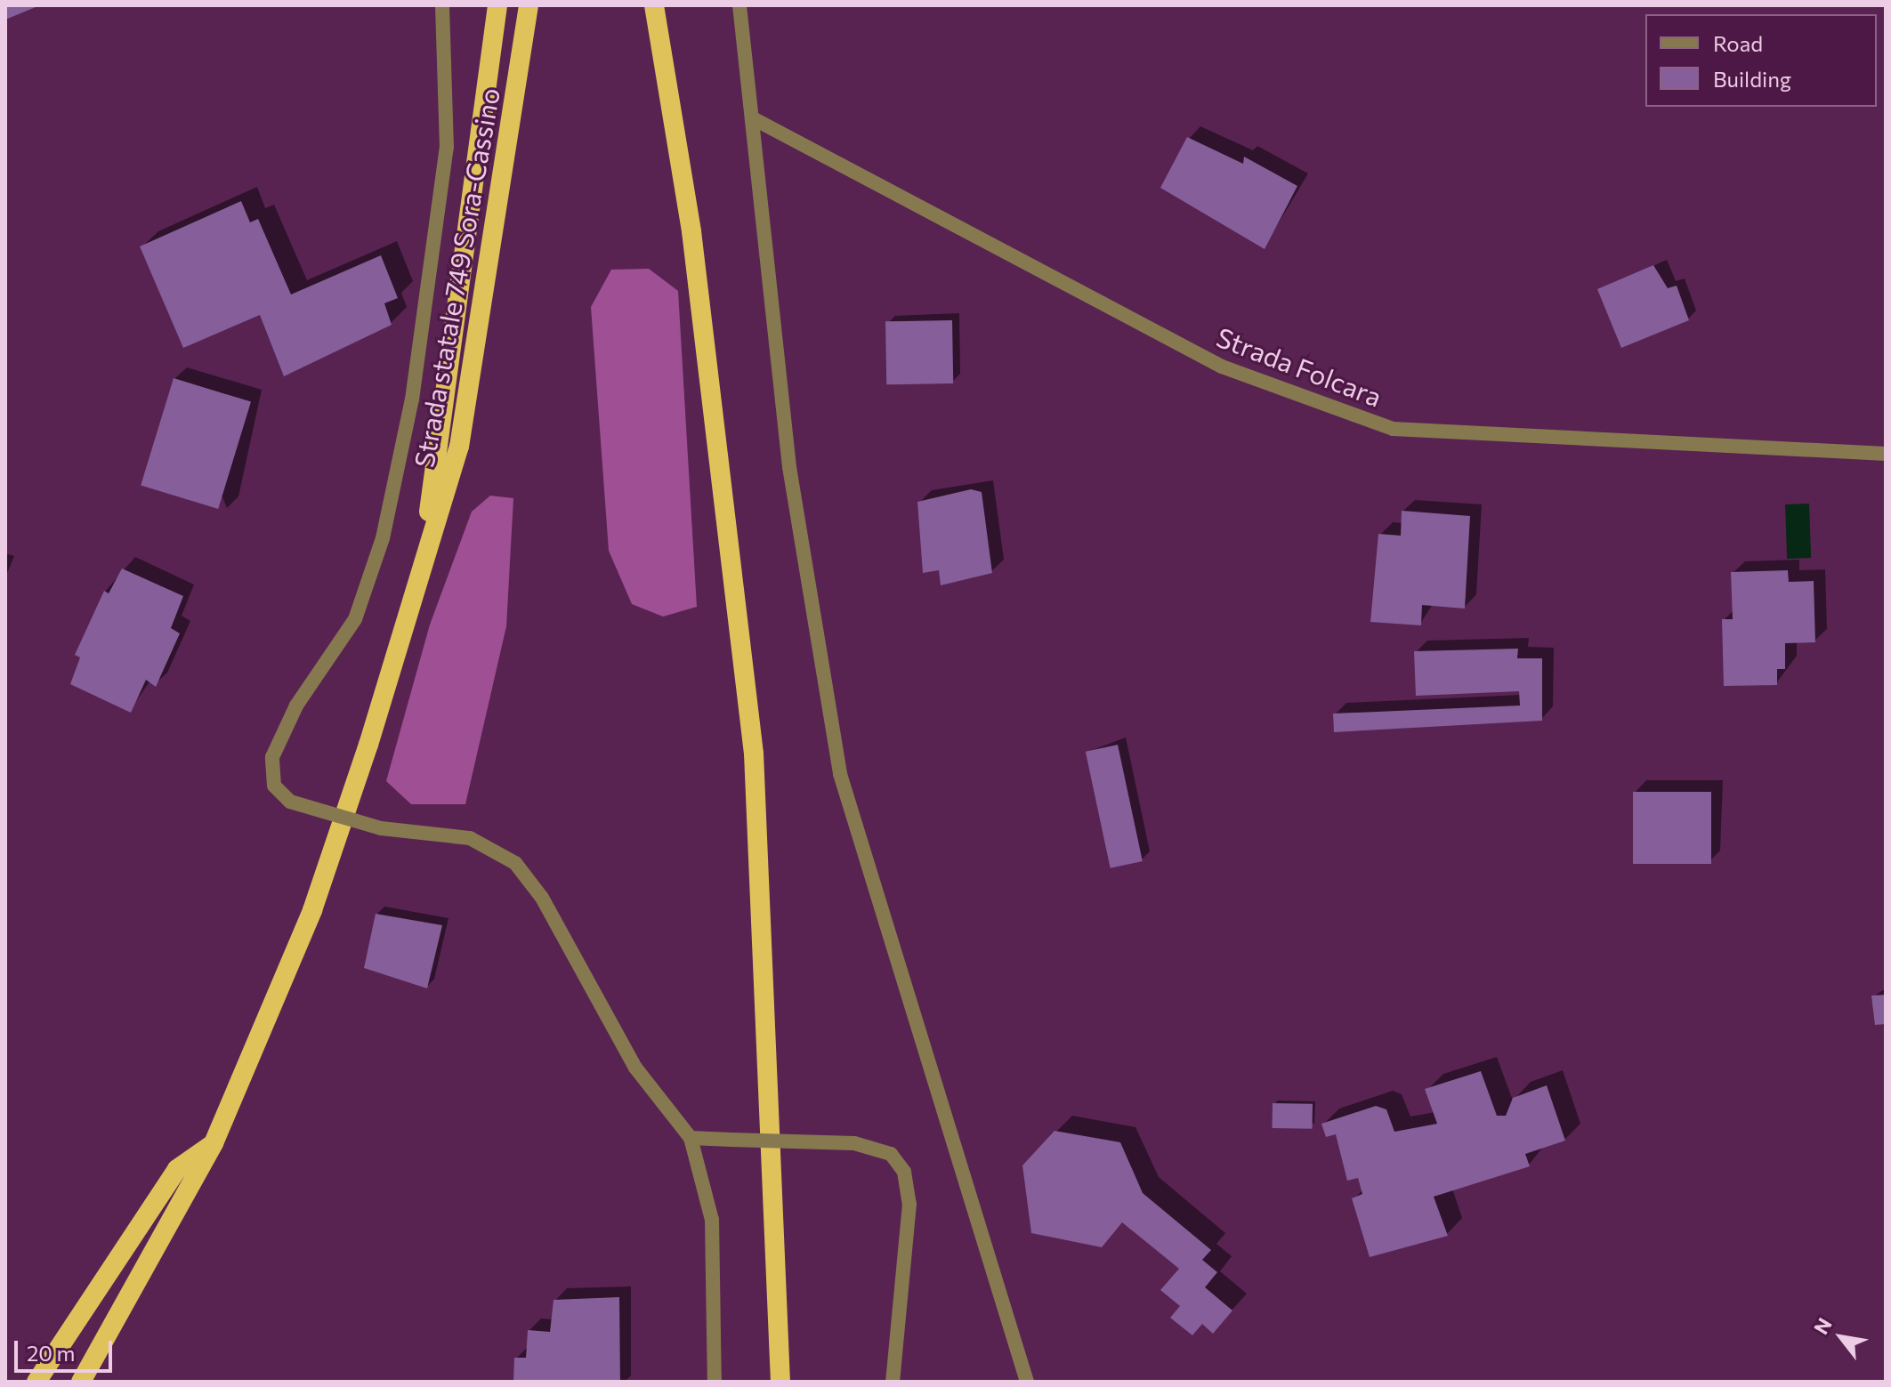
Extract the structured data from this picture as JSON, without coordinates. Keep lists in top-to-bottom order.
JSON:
{
  "streets": {
    "highway": ["Strada statale 749 Sora-Cassino"],
    "street": ["Strada Folcara"]
  },
  "legend": ["Road", "Building"],
  "scale_bar": "20 m",
  "north": "top left"
}
